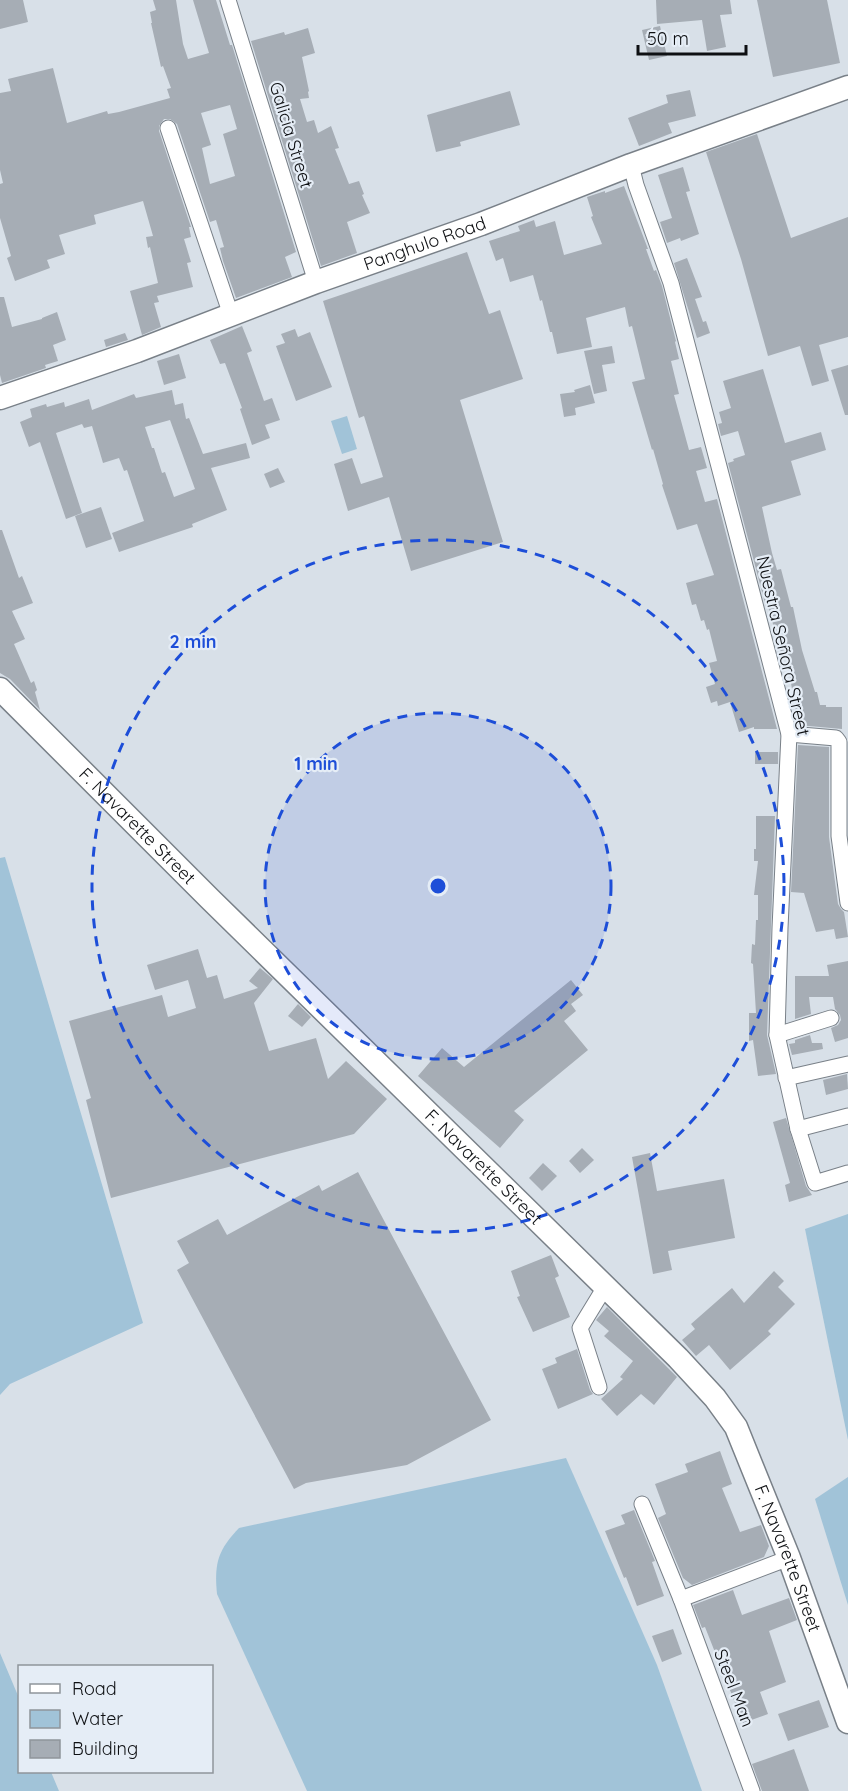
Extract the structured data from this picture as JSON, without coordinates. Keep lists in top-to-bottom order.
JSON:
{
  "streets": {
    "main road": ["Panghulo Road", "F. Navarette Street"],
    "street": ["Galicia Street", "Nuestra Señora Street", "Steel Man"]
  },
  "crossings": [
    ["Galicia Street", "Panghulo Road"],
    ["Panghulo Road", "Nuestra Señora Street"]
  ],
  "legend": ["Road", "Water", "Building"],
  "scale_bar": "50 m",
  "rings": ["2 min", "1 min"]
}
